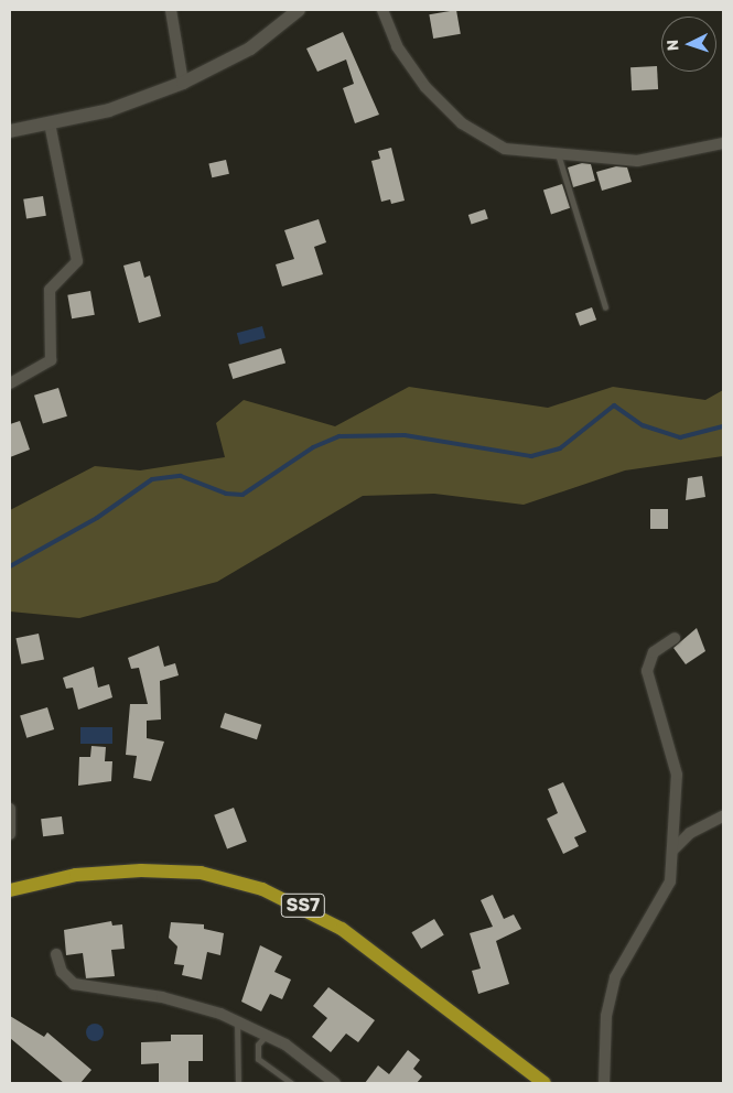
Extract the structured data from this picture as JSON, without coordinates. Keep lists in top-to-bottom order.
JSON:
{
  "streets": {
    "main road": ["SS7"]
  },
  "north": "left"
}
